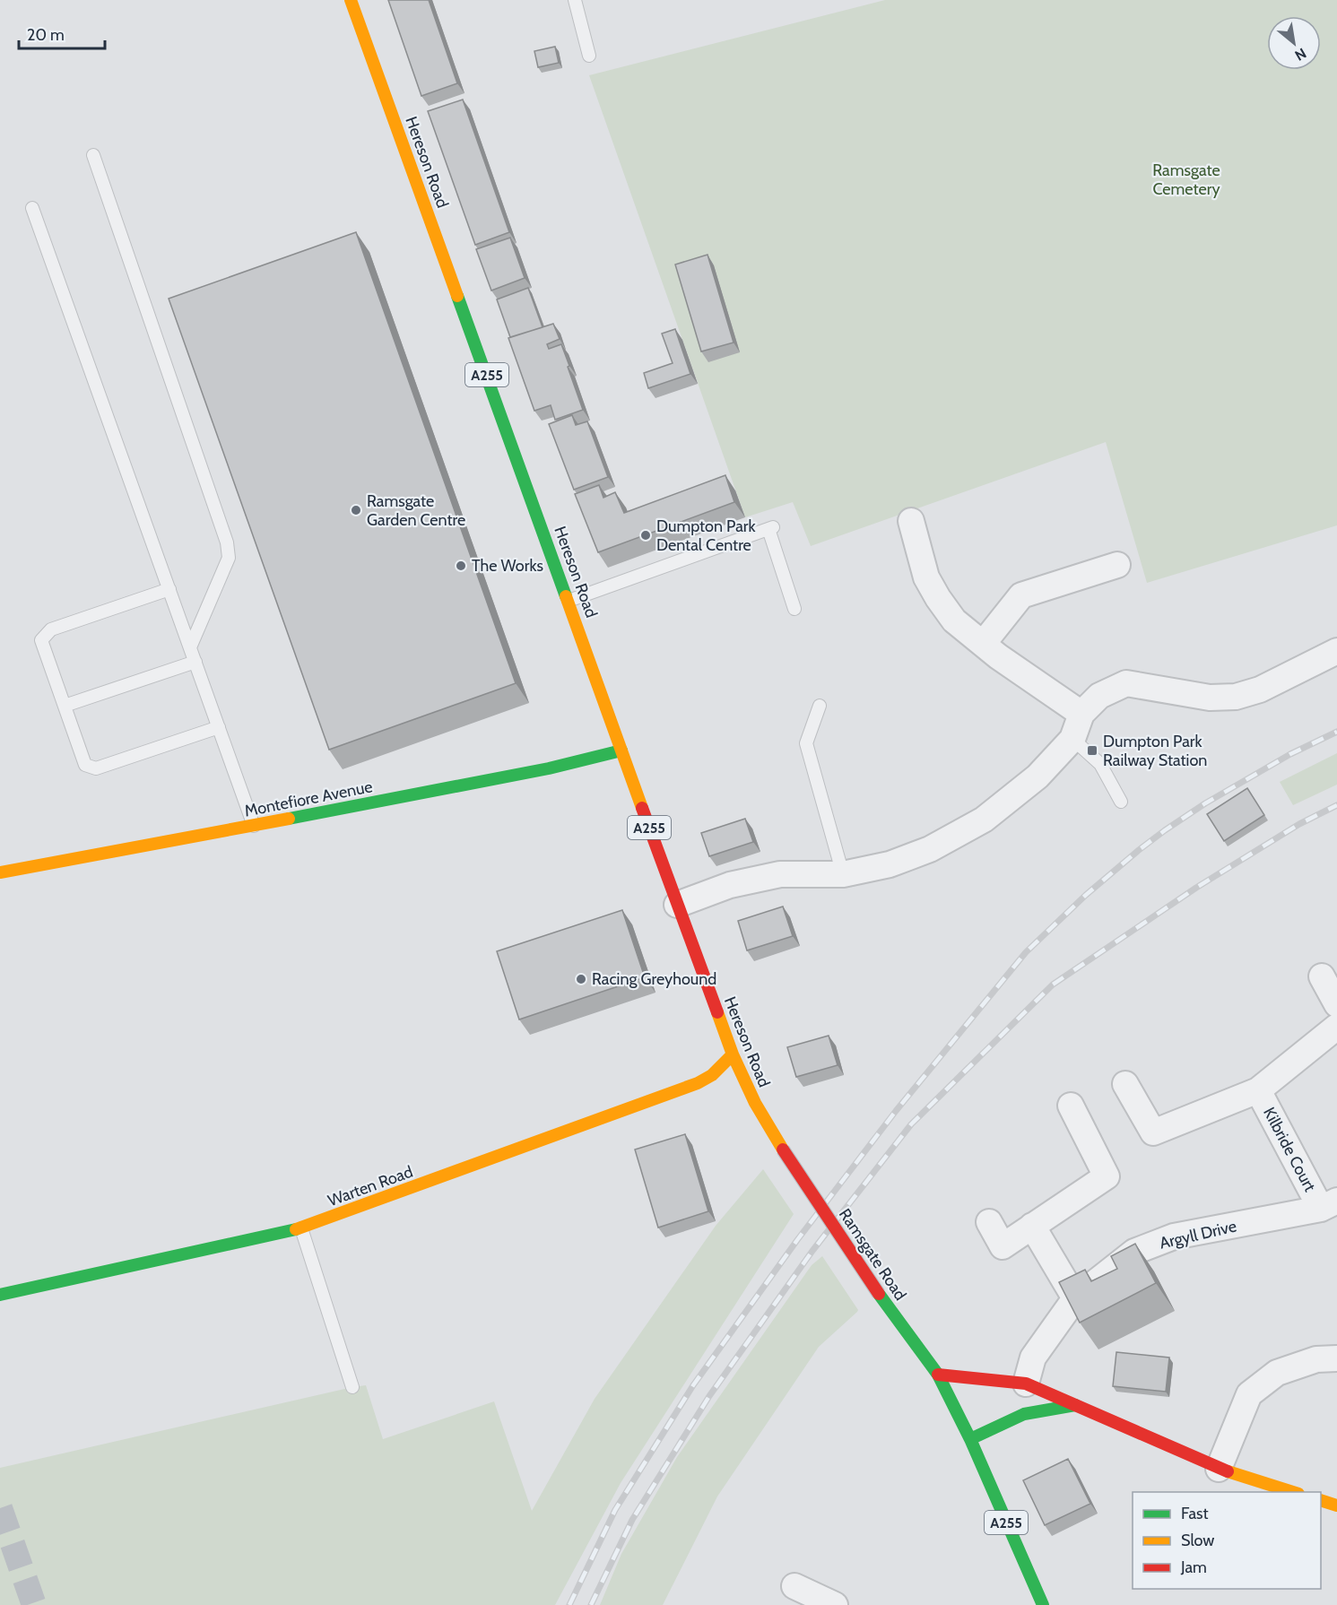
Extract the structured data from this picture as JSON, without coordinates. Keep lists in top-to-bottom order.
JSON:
{
  "streets": {
    "street": [
      "Hereson Road",
      "A255",
      "Montefiore Avenue",
      "Kilbride Court",
      "Warten Road",
      "Argyll Drive",
      "Ramsgate Road"
    ]
  },
  "crossings": [
    ["Hereson Road", "Montefiore Avenue"],
    ["Hereson Road", "Warten Road"],
    ["Hereson Road", "Ramsgate Road"],
    ["Kilbride Court", "Argyll Drive"]
  ],
  "parks": ["Ramsgate Cemetery"],
  "places": {
    "other": [
      "Ramsgate Garden Centre",
      "Dumpton Park Dental Centre",
      "The Works",
      "Racing Greyhound"
    ],
    "transit": ["Dumpton Park Railway Station"]
  },
  "legend": ["Fast", "Slow", "Jam"],
  "scale_bar": "20 m",
  "north": "bottom right"
}
